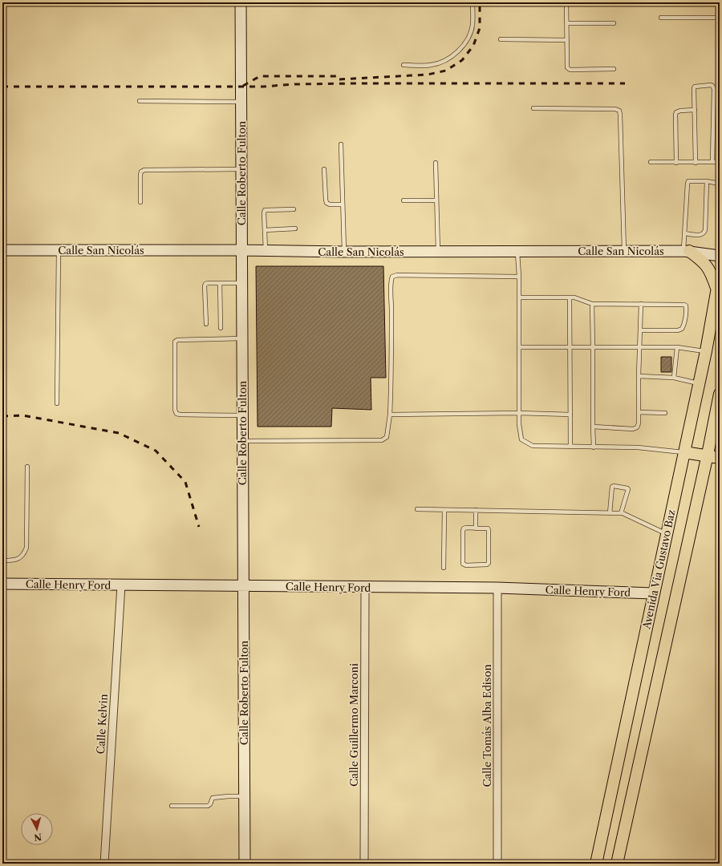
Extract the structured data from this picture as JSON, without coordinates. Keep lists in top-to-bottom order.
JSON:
{
  "streets": {
    "main road": ["Avenida Via Gustavo Baz"],
    "street": [
      "Calle Roberto Fulton",
      "Calle San Nicolás",
      "Calle Henry Ford",
      "Calle Kelvin",
      "Calle Guillermo Marconi",
      "Calle Tomás Alba Edison"
    ]
  },
  "crossings": [
    ["Calle Roberto Fulton", "Calle San Nicolás"],
    ["Calle Roberto Fulton", "Calle Henry Ford"],
    ["Avenida Via Gustavo Baz", "Calle Henry Ford"],
    ["Calle Henry Ford", "Calle Kelvin"],
    ["Calle Henry Ford", "Calle Guillermo Marconi"],
    ["Calle Henry Ford", "Calle Tomás Alba Edison"]
  ],
  "north": "bottom"
}
